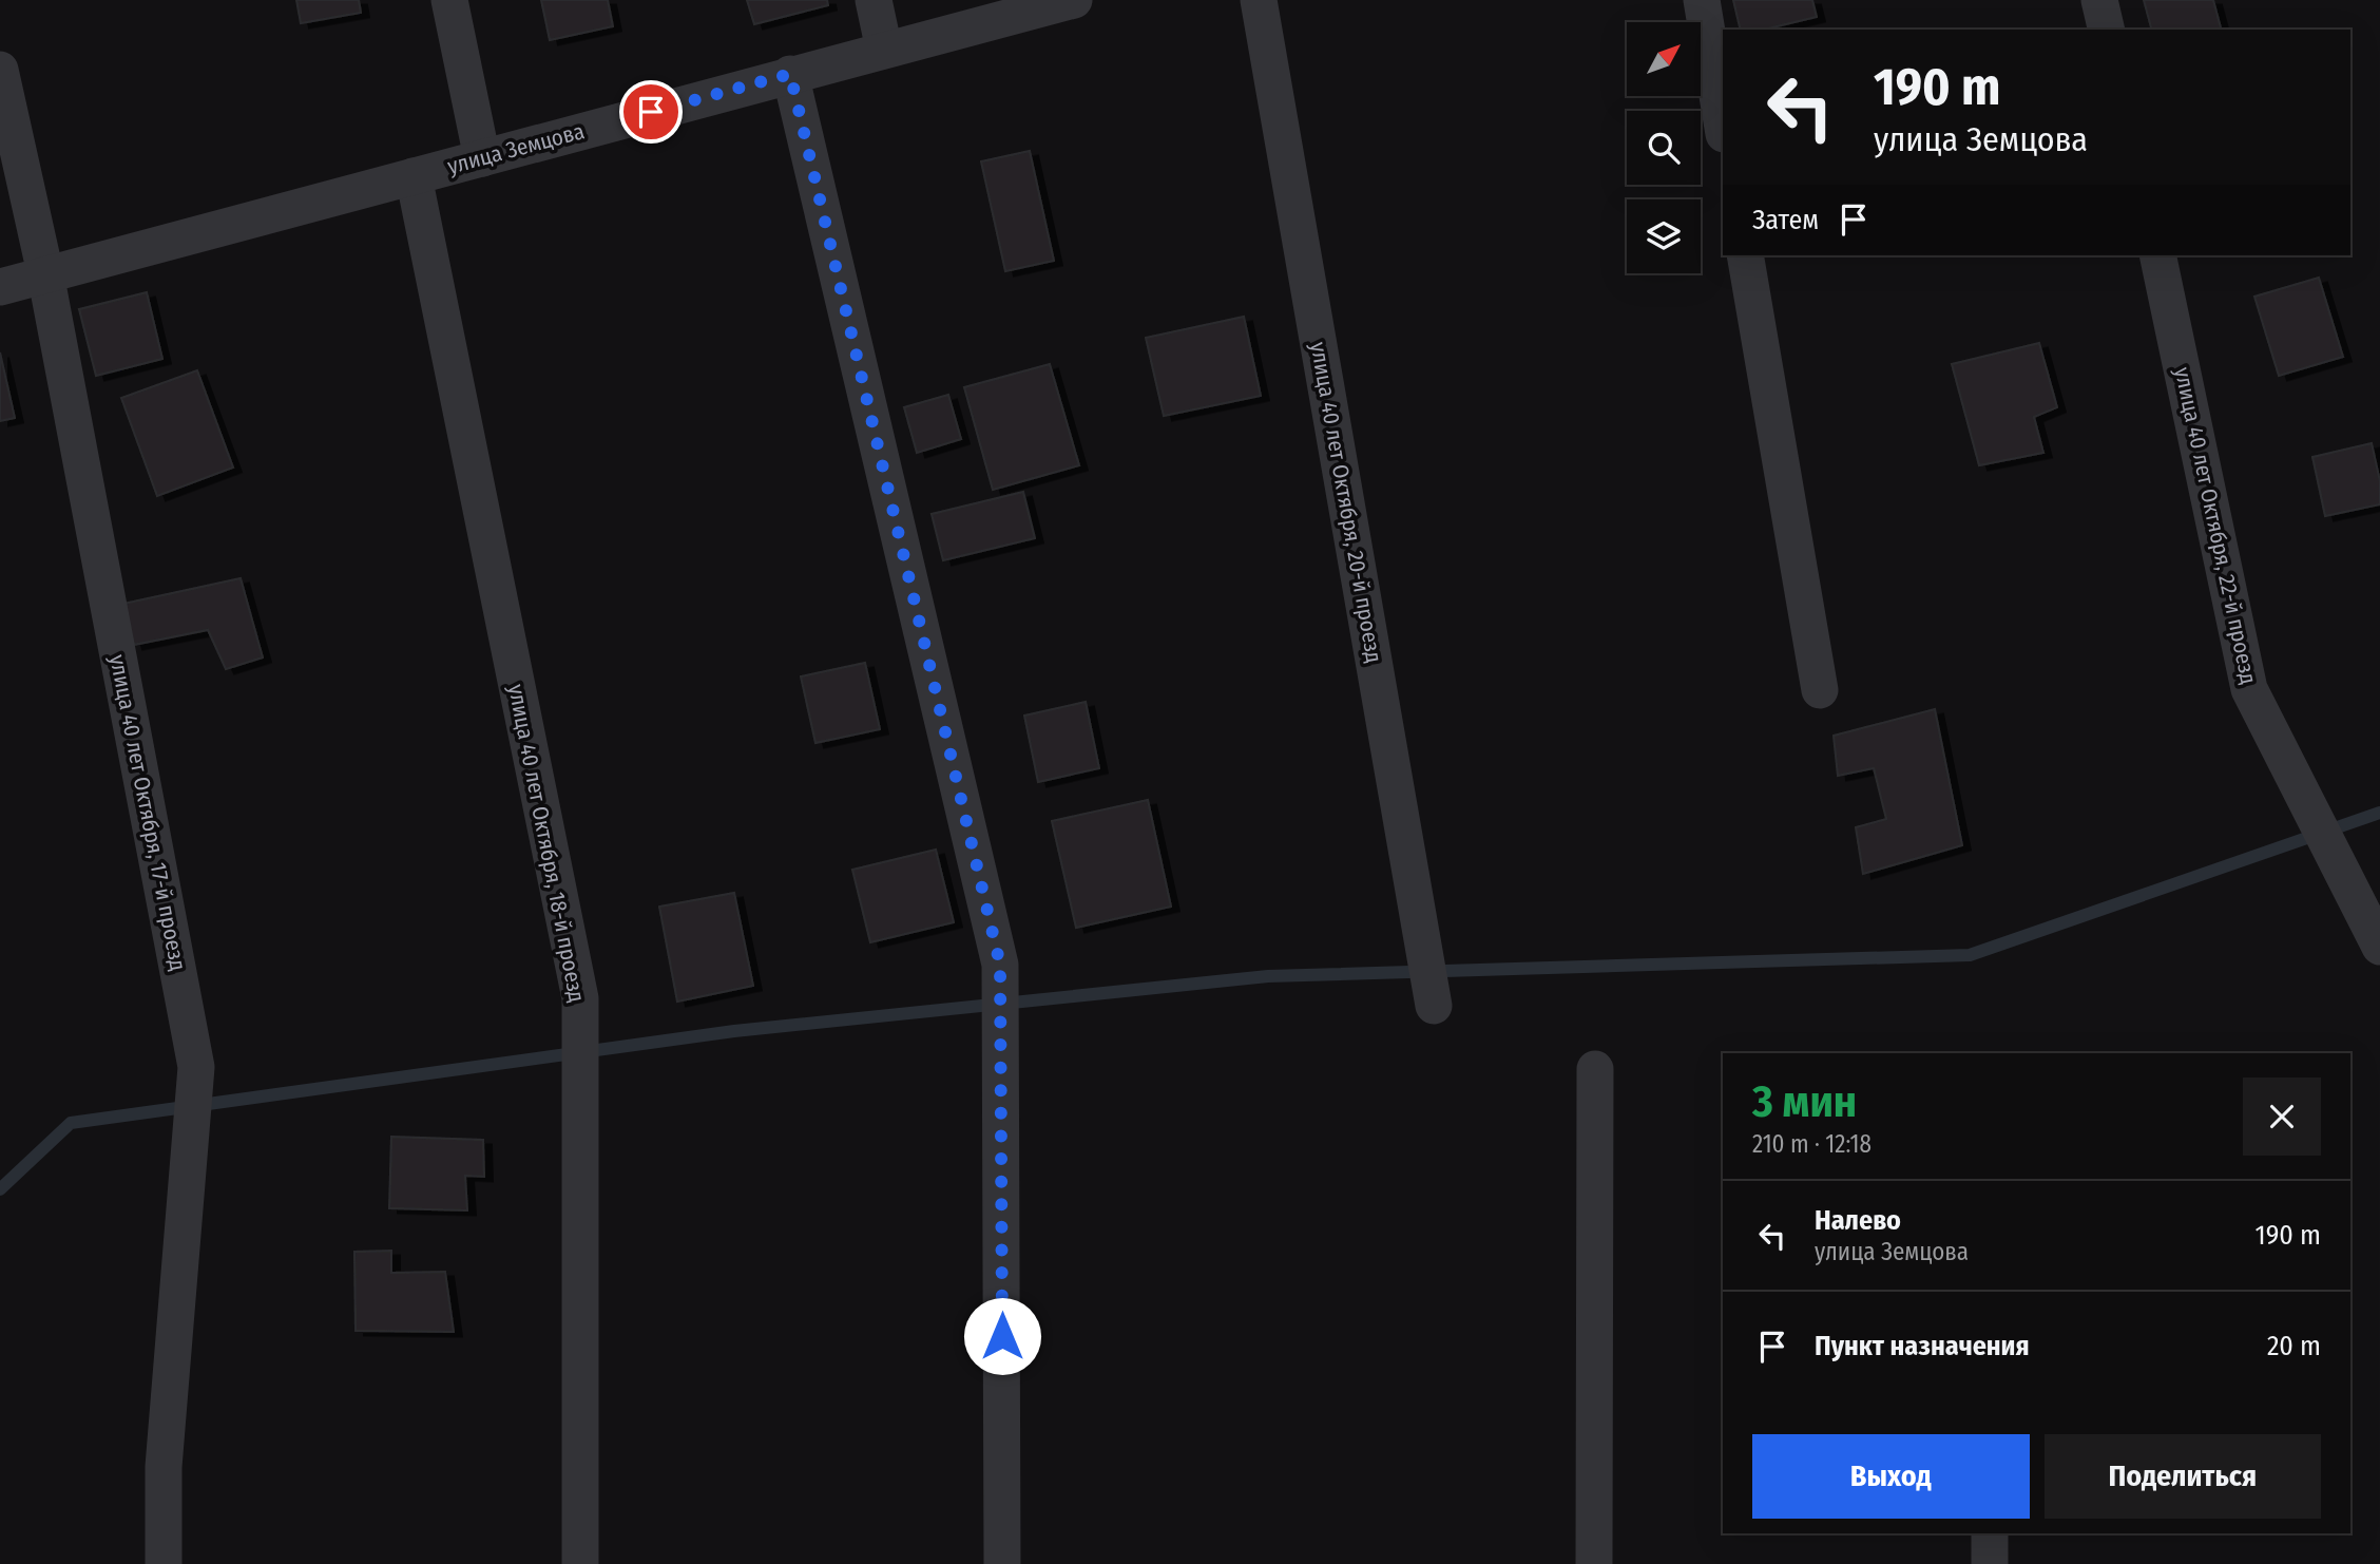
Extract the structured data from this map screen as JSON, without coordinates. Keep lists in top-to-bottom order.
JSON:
{
  "streets": {
    "street": [
      "улица Земцова",
      "улица 40 лет Октября, 20-й проезд",
      "улица 40 лет Октября, 22-й проезд",
      "улица 40 лет Октября, 17-й проезд",
      "улица 40 лет Октября, 18-й проезд"
    ]
  },
  "crossings": [
    ["улица Земцова", "улица 40 лет Октября, 17-й проезд"],
    ["улица Земцова", "улица 40 лет Октября, 18-й проезд"]
  ],
  "north": "top right",
  "page": {
    "turn": ["190 m", "улица Земцова"],
    "then": "Затем",
    "heading": ["3 мин", "210 m · 12:18"],
    "list": [
      {
        "name": "Налево",
        "note": "улица Земцова",
        "value": "190 m"
      },
      {
        "name": "Пункт назначения",
        "value": "20 m"
      }
    ],
    "buttons": ["Выход", "Поделиться"]
  }
}
